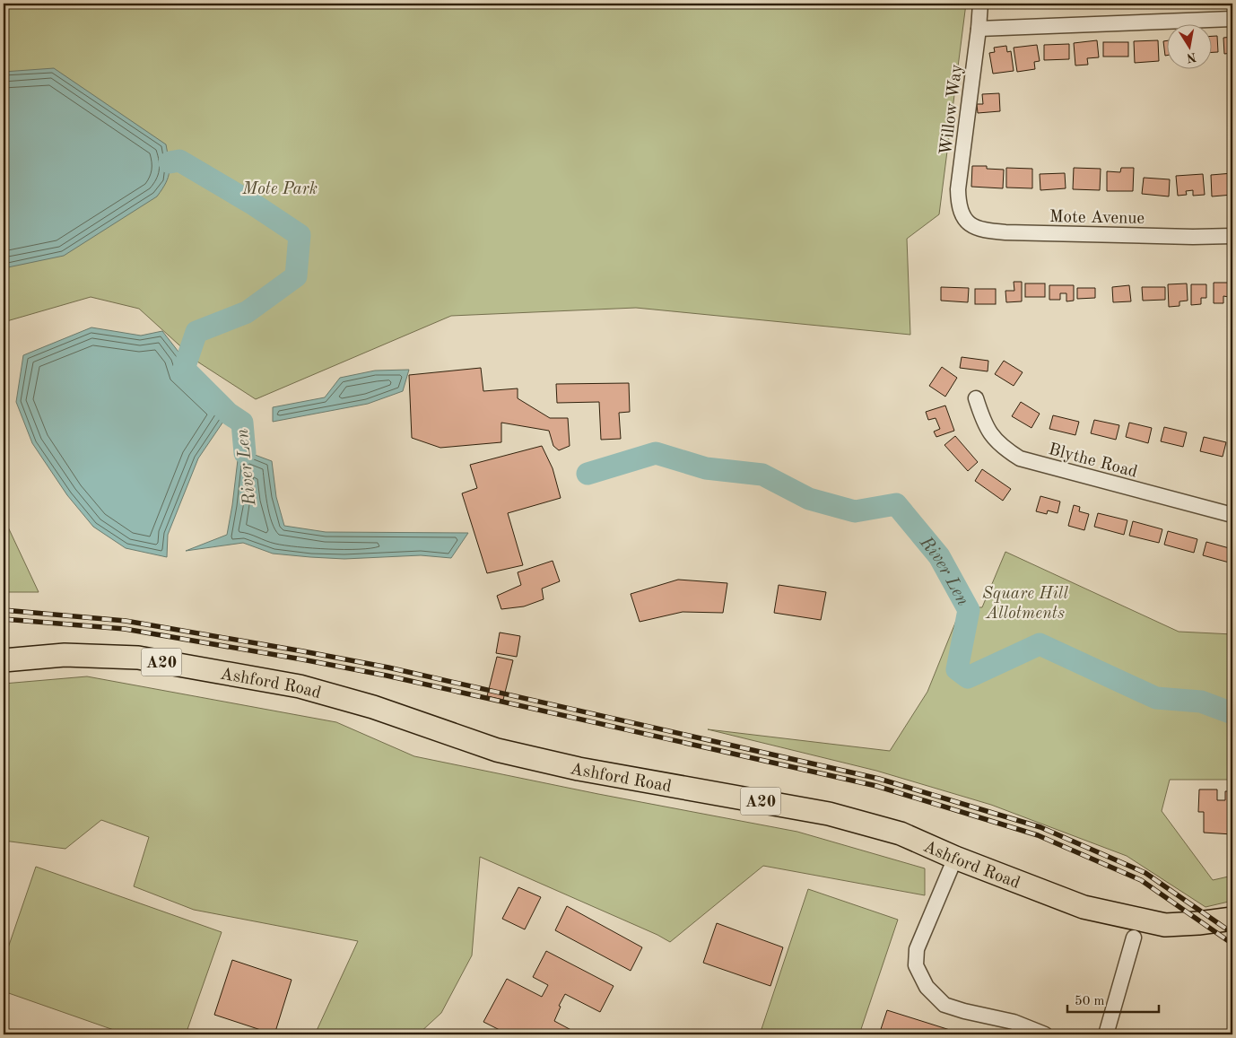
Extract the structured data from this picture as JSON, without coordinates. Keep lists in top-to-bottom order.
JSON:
{
  "streets": {
    "main road": ["A20", "Ashford Road"],
    "street": ["Willow Way", "Mote Avenue", "Blythe Road"]
  },
  "crossings": [
    ["Willow Way", "Mote Avenue"]
  ],
  "water": ["River Len"],
  "parks": ["Mote Park", "Square Hill Allotments"],
  "scale_bar": "50 m",
  "north": "bottom"
}
